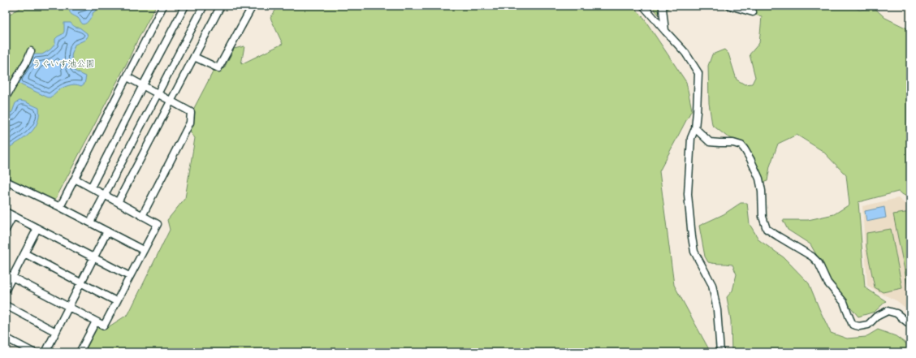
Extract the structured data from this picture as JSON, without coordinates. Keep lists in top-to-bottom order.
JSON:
{
  "parks": ["うぐいす池公園"]
}
